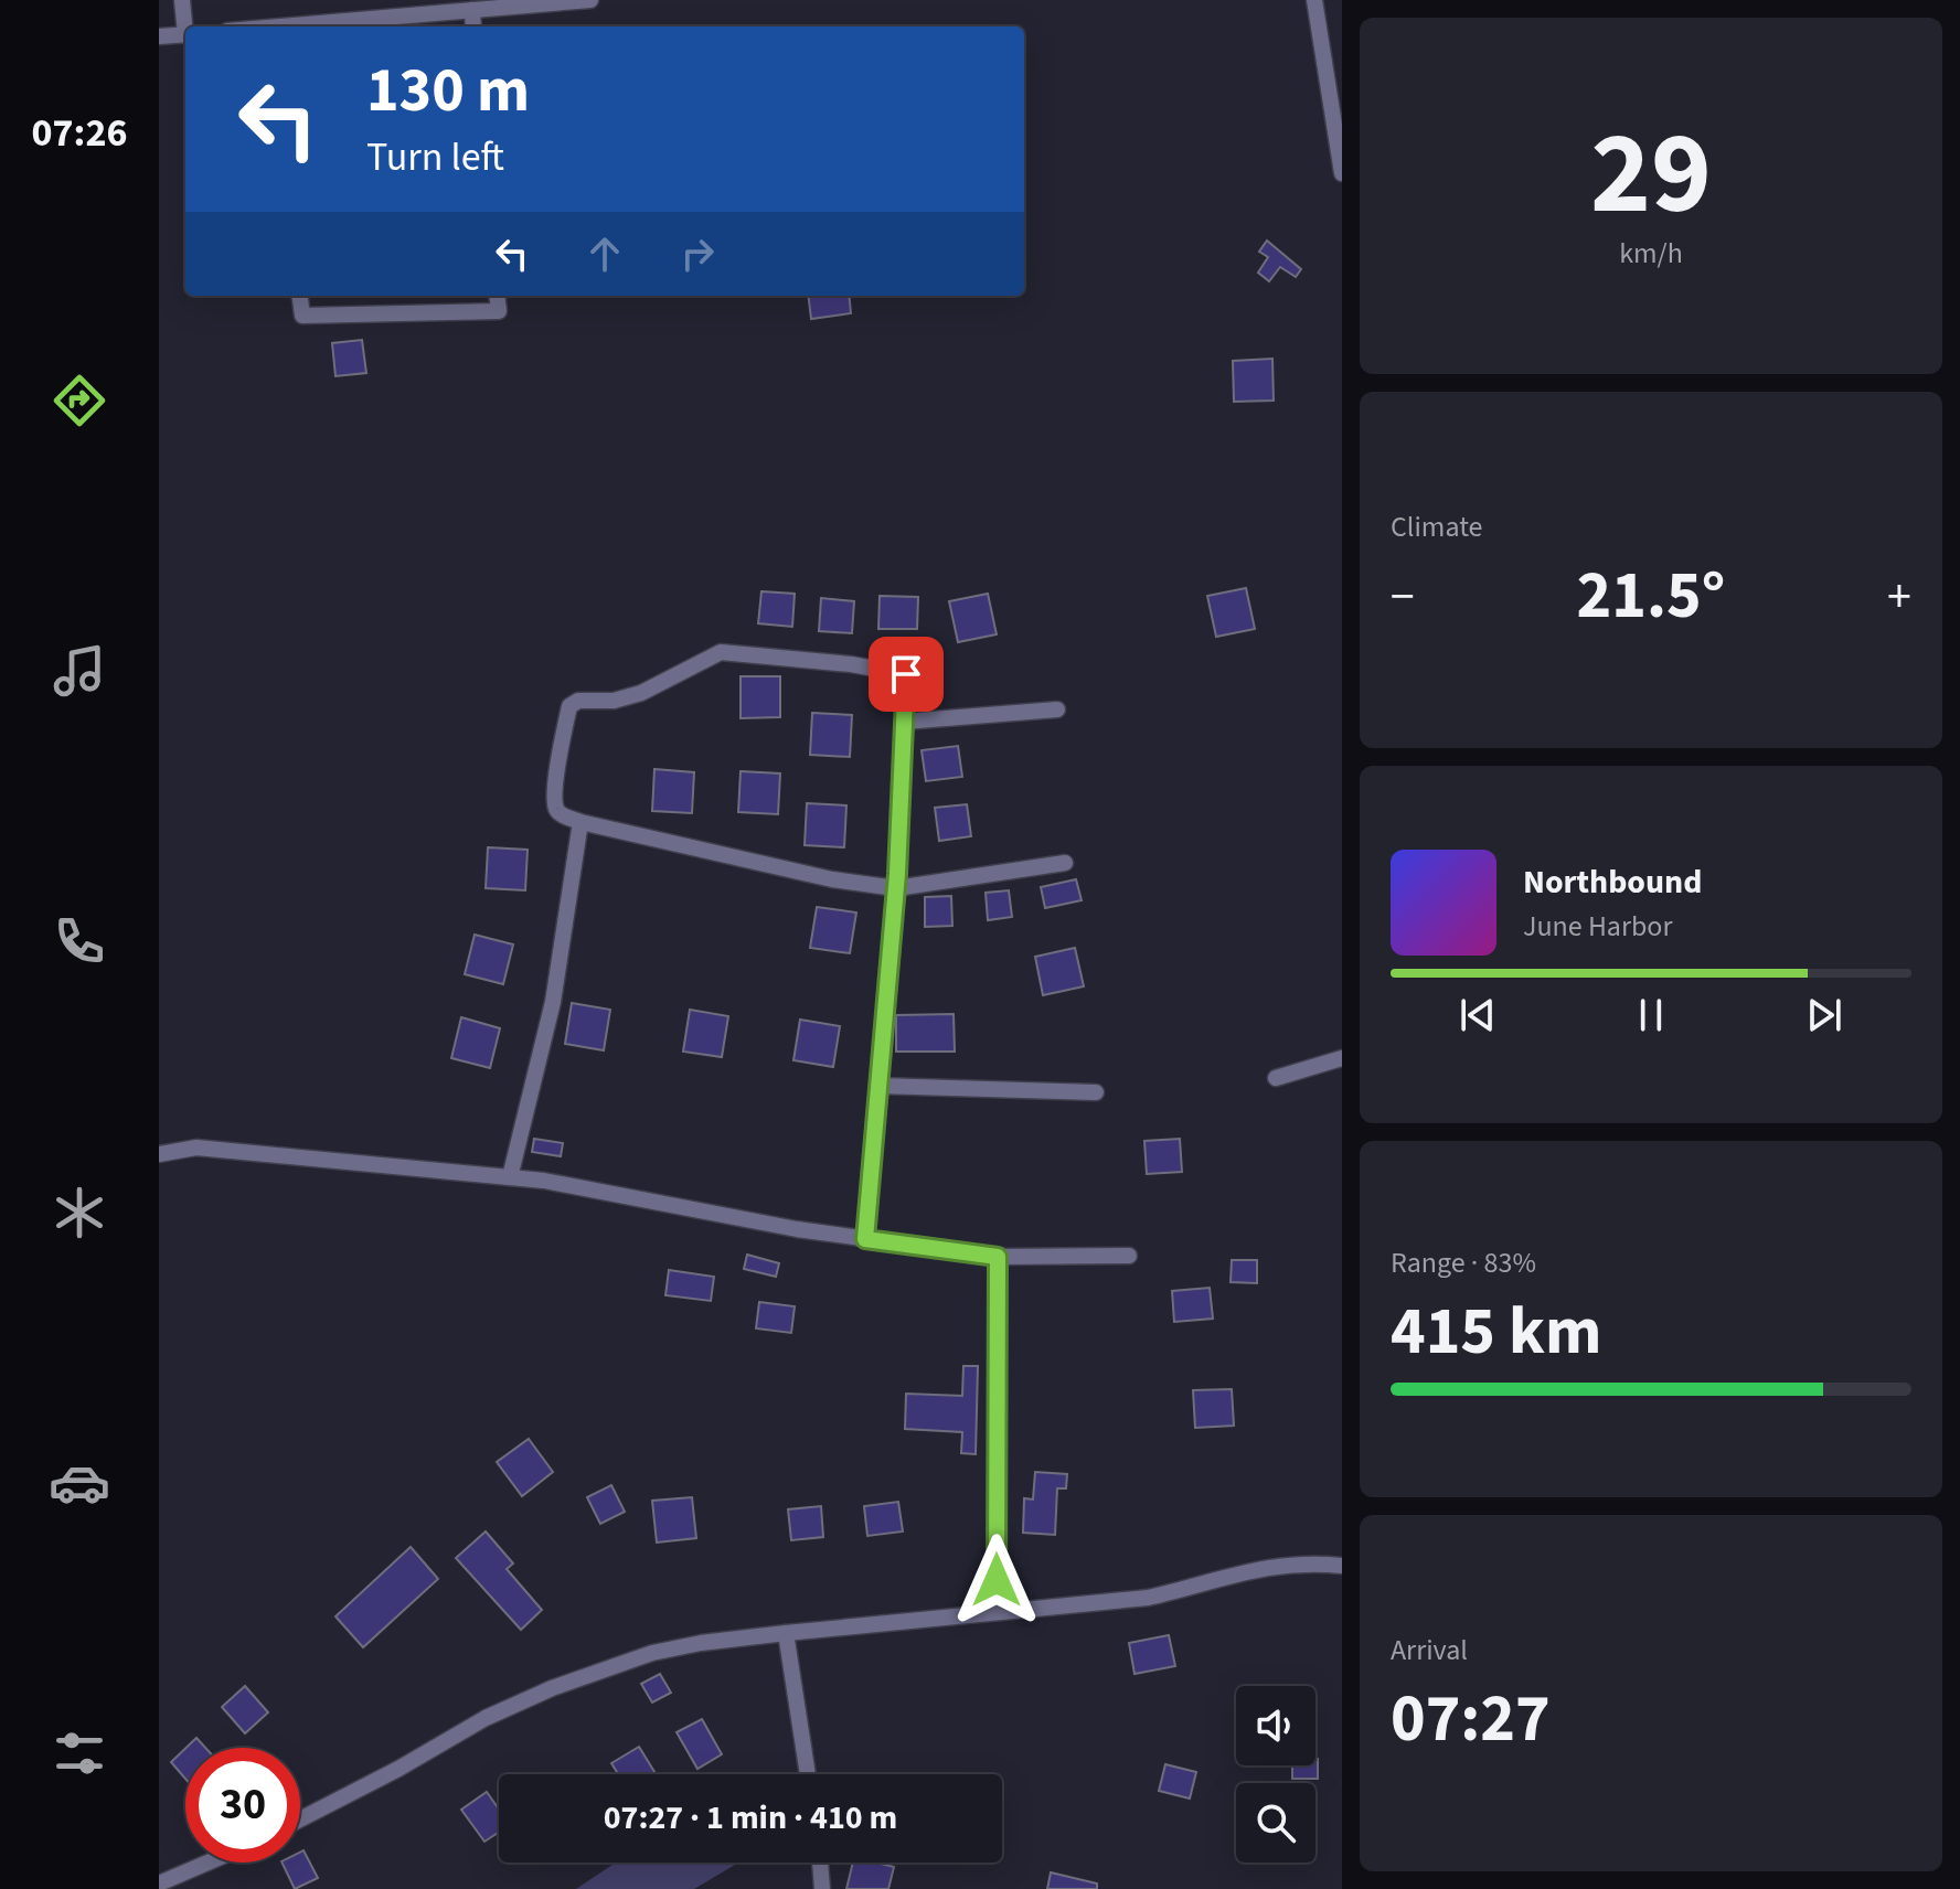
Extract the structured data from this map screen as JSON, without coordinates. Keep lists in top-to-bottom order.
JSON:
{
  "page": {
    "tabs": "07:26",
    "tile": [
      ["29", "km/h"],
      "Climate",
      ["Range · 83%", "415 km"],
      ["Arrival", "07:27"]
    ],
    "turn": ["130 m", "Turn left"],
    "heat": ["−", "21.5°", "+"],
    "song": ["Northbound", "June Harbor"],
    "limit": "30",
    "trip": "07:27 · 1 min · 410 m"
  }
}
